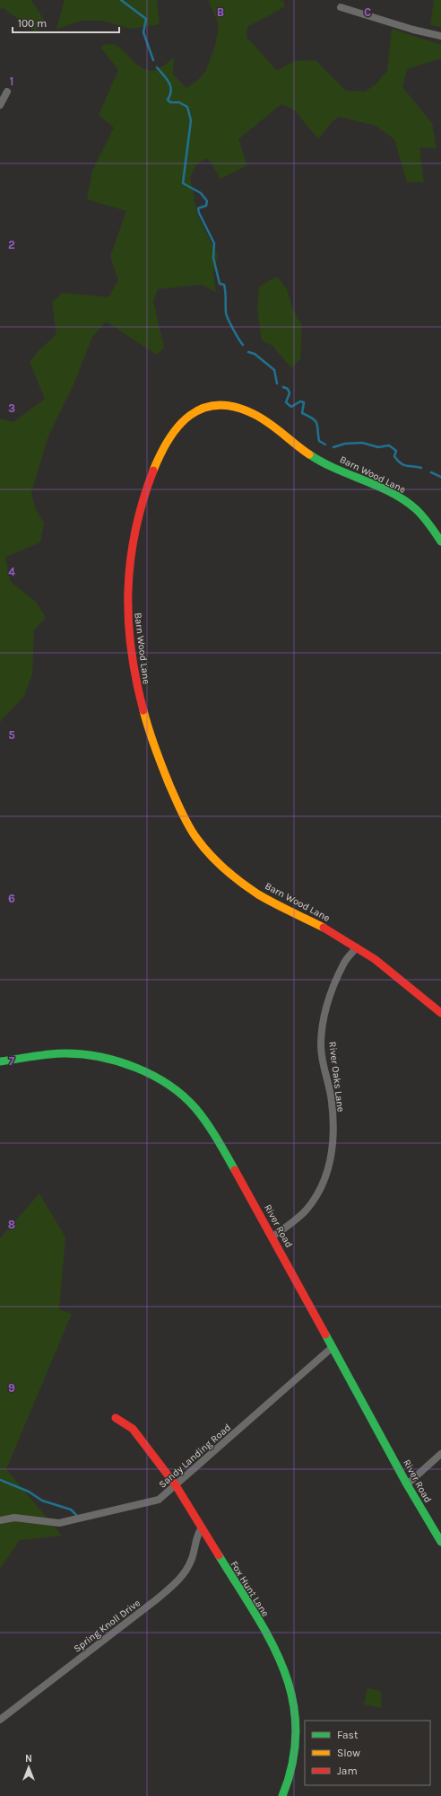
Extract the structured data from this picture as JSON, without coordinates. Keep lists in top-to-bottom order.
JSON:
{
  "streets": {
    "street": [
      "Barn Wood Lane",
      "River Oaks Lane",
      "River Road",
      "Sandy Landing Road",
      "Fox Hunt Lane",
      "Spring Knoll Drive"
    ]
  },
  "crossings": [
    ["Barn Wood Lane", "River Oaks Lane"],
    ["River Oaks Lane", "River Road"],
    ["River Road", "Sandy Landing Road"],
    ["Sandy Landing Road", "Fox Hunt Lane"],
    ["Fox Hunt Lane", "Spring Knoll Drive"]
  ],
  "legend": ["Fast", "Slow", "Jam"],
  "scale_bar": "100 m",
  "north": "top",
  "grid": {
    "columns": ["B", "C"],
    "rows": [
      "1",
      "2",
      "3",
      "4",
      "5",
      "6",
      "7",
      "8",
      "9"
    ]
  }
}
